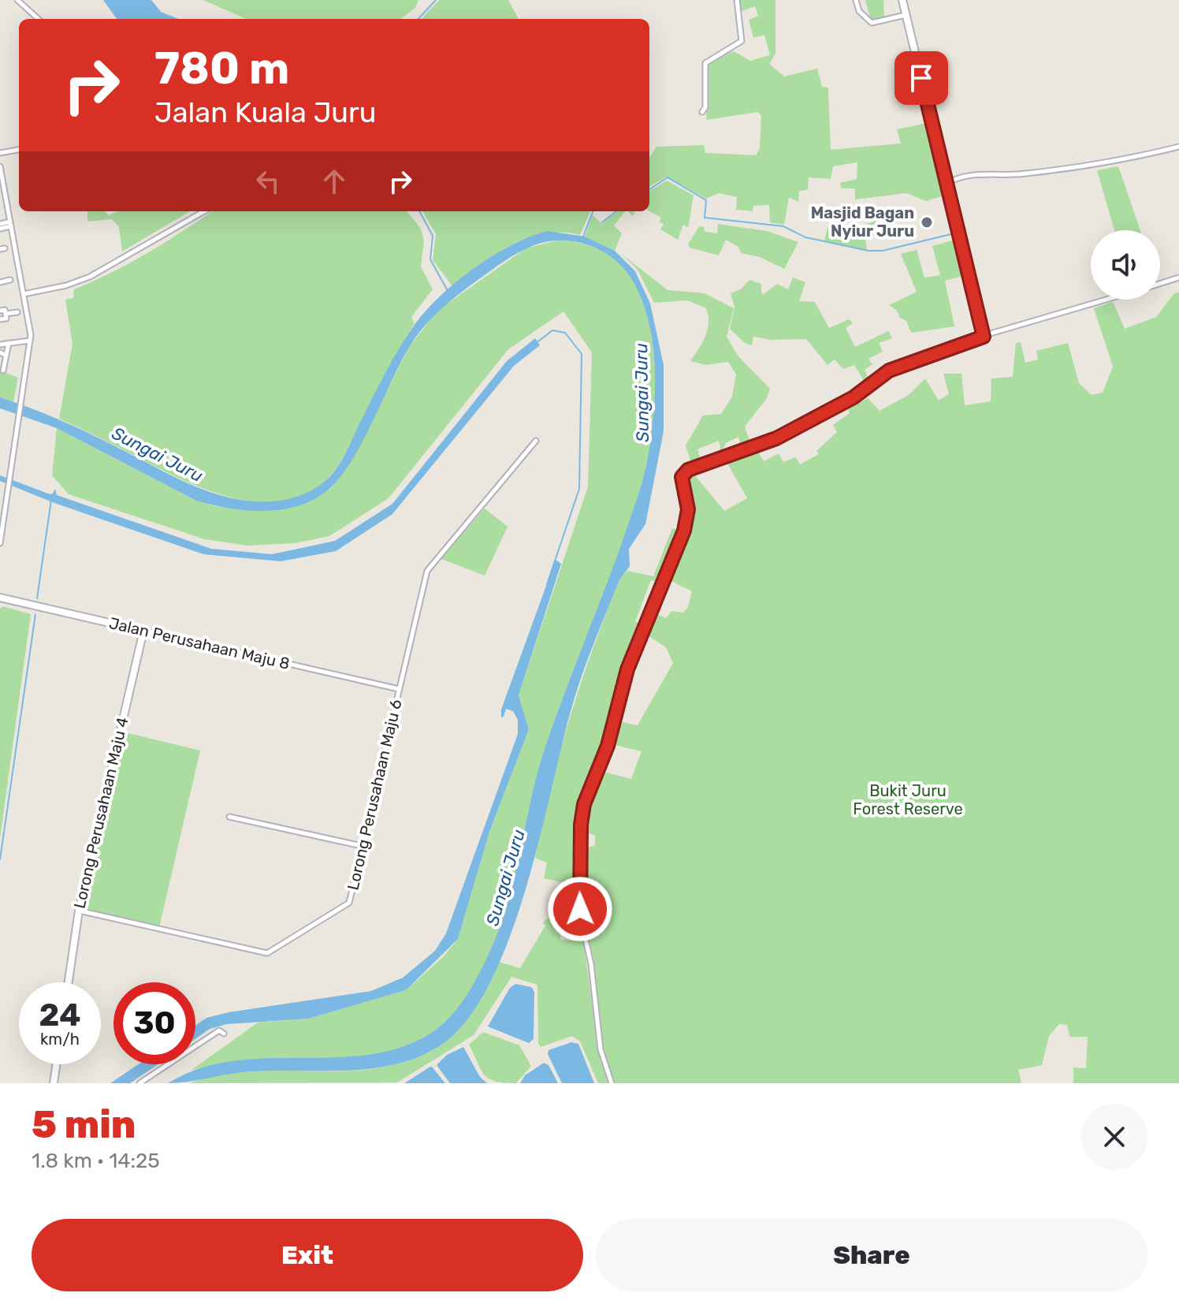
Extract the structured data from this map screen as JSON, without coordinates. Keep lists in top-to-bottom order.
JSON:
{
  "streets": {
    "street": ["Jalan Perusahaan Maju 8", "Lorong Perusahaan Maju 6", "Lorong Perusahaan Maju 4"]
  },
  "crossings": [
    ["Jalan Perusahaan Maju 8", "Lorong Perusahaan Maju 6"],
    ["Jalan Perusahaan Maju 8", "Lorong Perusahaan Maju 4"],
    ["Lorong Perusahaan Maju 6", "Lorong Perusahaan Maju 4"]
  ],
  "water": ["Sungai Juru"],
  "parks": ["Bukit Juru Forest Reserve"],
  "places": ["Masjid Bagan Nyiur Juru"],
  "page": {
    "turn": ["780 m", "Jalan Kuala Juru"],
    "speed": "24 km/h",
    "limit": "30",
    "heading": ["5 min", "1.8 km · 14:25"],
    "buttons": ["Exit", "Share"]
  }
}
